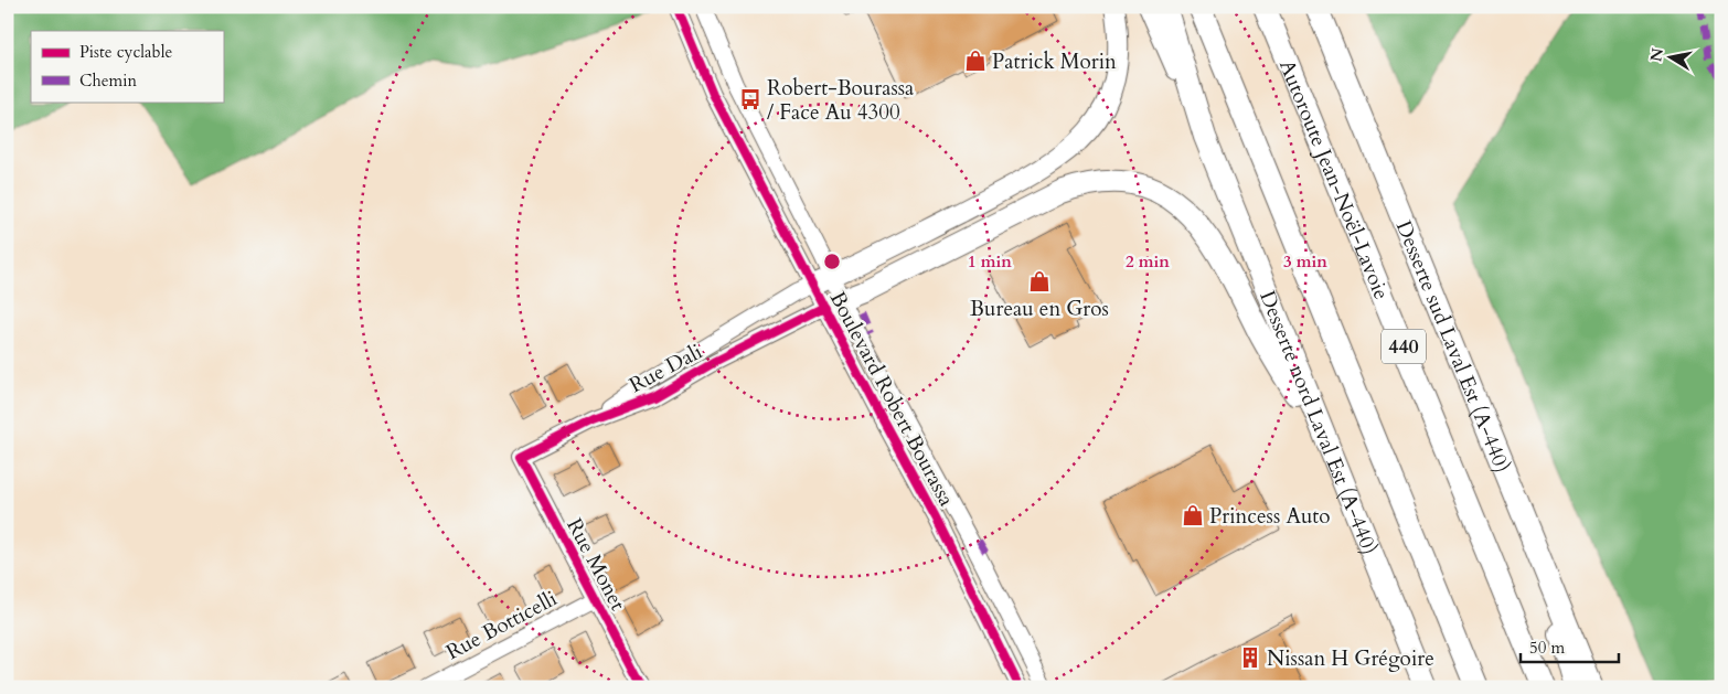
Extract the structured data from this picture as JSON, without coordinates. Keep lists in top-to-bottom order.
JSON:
{
  "streets": {
    "highway": [
      "Autoroute Jean-Noël-Lavoie",
      "440",
      "Desserte sud Laval Est (A-440)",
      "Desserte nord Laval Est (A-440)"
    ],
    "street": [
      "Rue Dali",
      "Boulevard Robert Bourassa",
      "Rue Monet",
      "Rue Botticelli"
    ]
  },
  "crossings": [
    ["Rue Dali", "Boulevard Robert Bourassa"],
    ["Rue Dali", "Rue Monet"],
    ["Rue Monet", "Rue Botticelli"]
  ],
  "places": {
    "shop": ["Patrick Morin", "Bureau en Gros", "Princess Auto"],
    "bus stop": ["Robert-Bourassa / Face Au 4300"],
    "building": ["Nissan H Grégoire"]
  },
  "legend": ["Piste cyclable", "Chemin"],
  "scale_bar": "50 m",
  "north": "left",
  "rings": ["1 min", "2 min", "3 min"]
}
